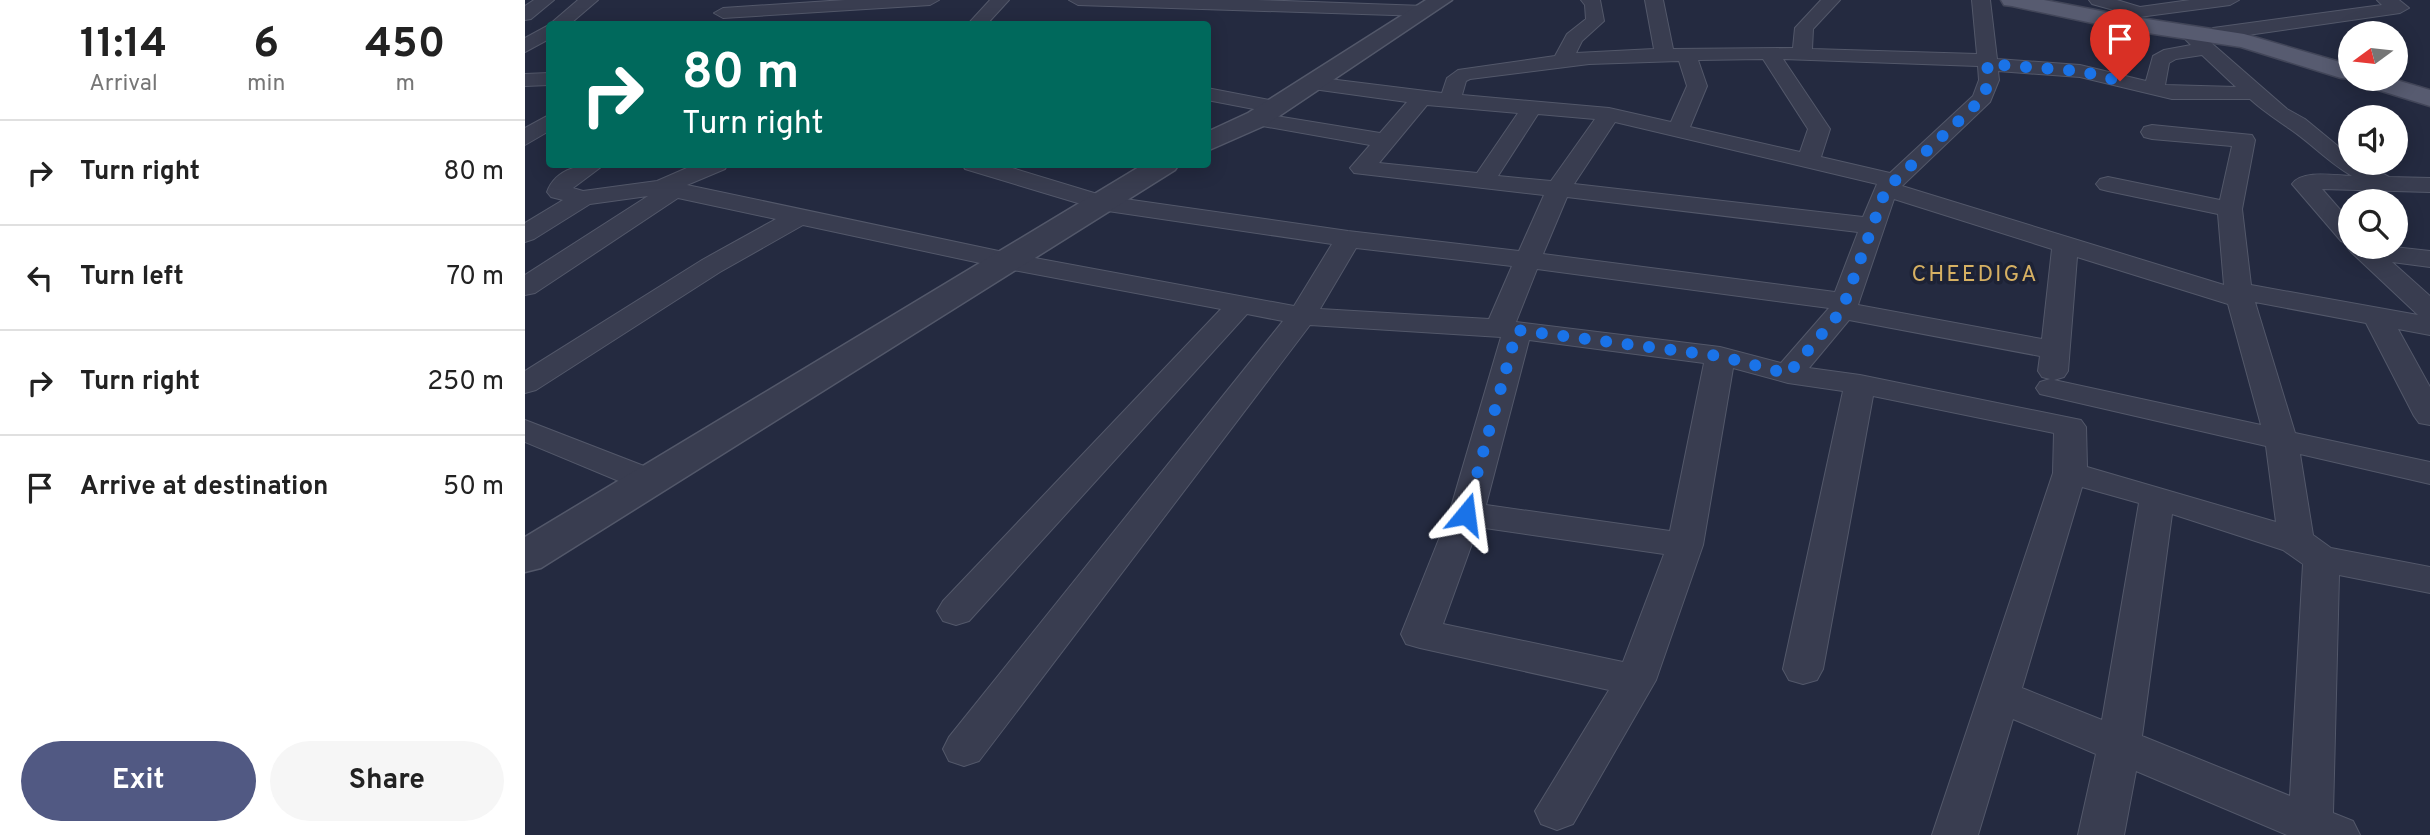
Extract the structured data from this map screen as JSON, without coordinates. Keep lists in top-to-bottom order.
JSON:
{
  "districts": ["CHEEDIGA"],
  "north": "left",
  "page": {
    "eta": [
      "11:14",
      "Arrival",
      "6",
      "min",
      "450",
      "m"
    ],
    "turn": ["80 m", "Turn right"],
    "list": [
      {
        "name": "Turn right",
        "value": "80 m"
      },
      {
        "name": "Turn left",
        "value": "70 m"
      },
      {
        "name": "Turn right",
        "value": "250 m"
      },
      {
        "name": "Arrive at destination",
        "value": "50 m"
      }
    ],
    "buttons": ["Exit", "Share"]
  }
}
